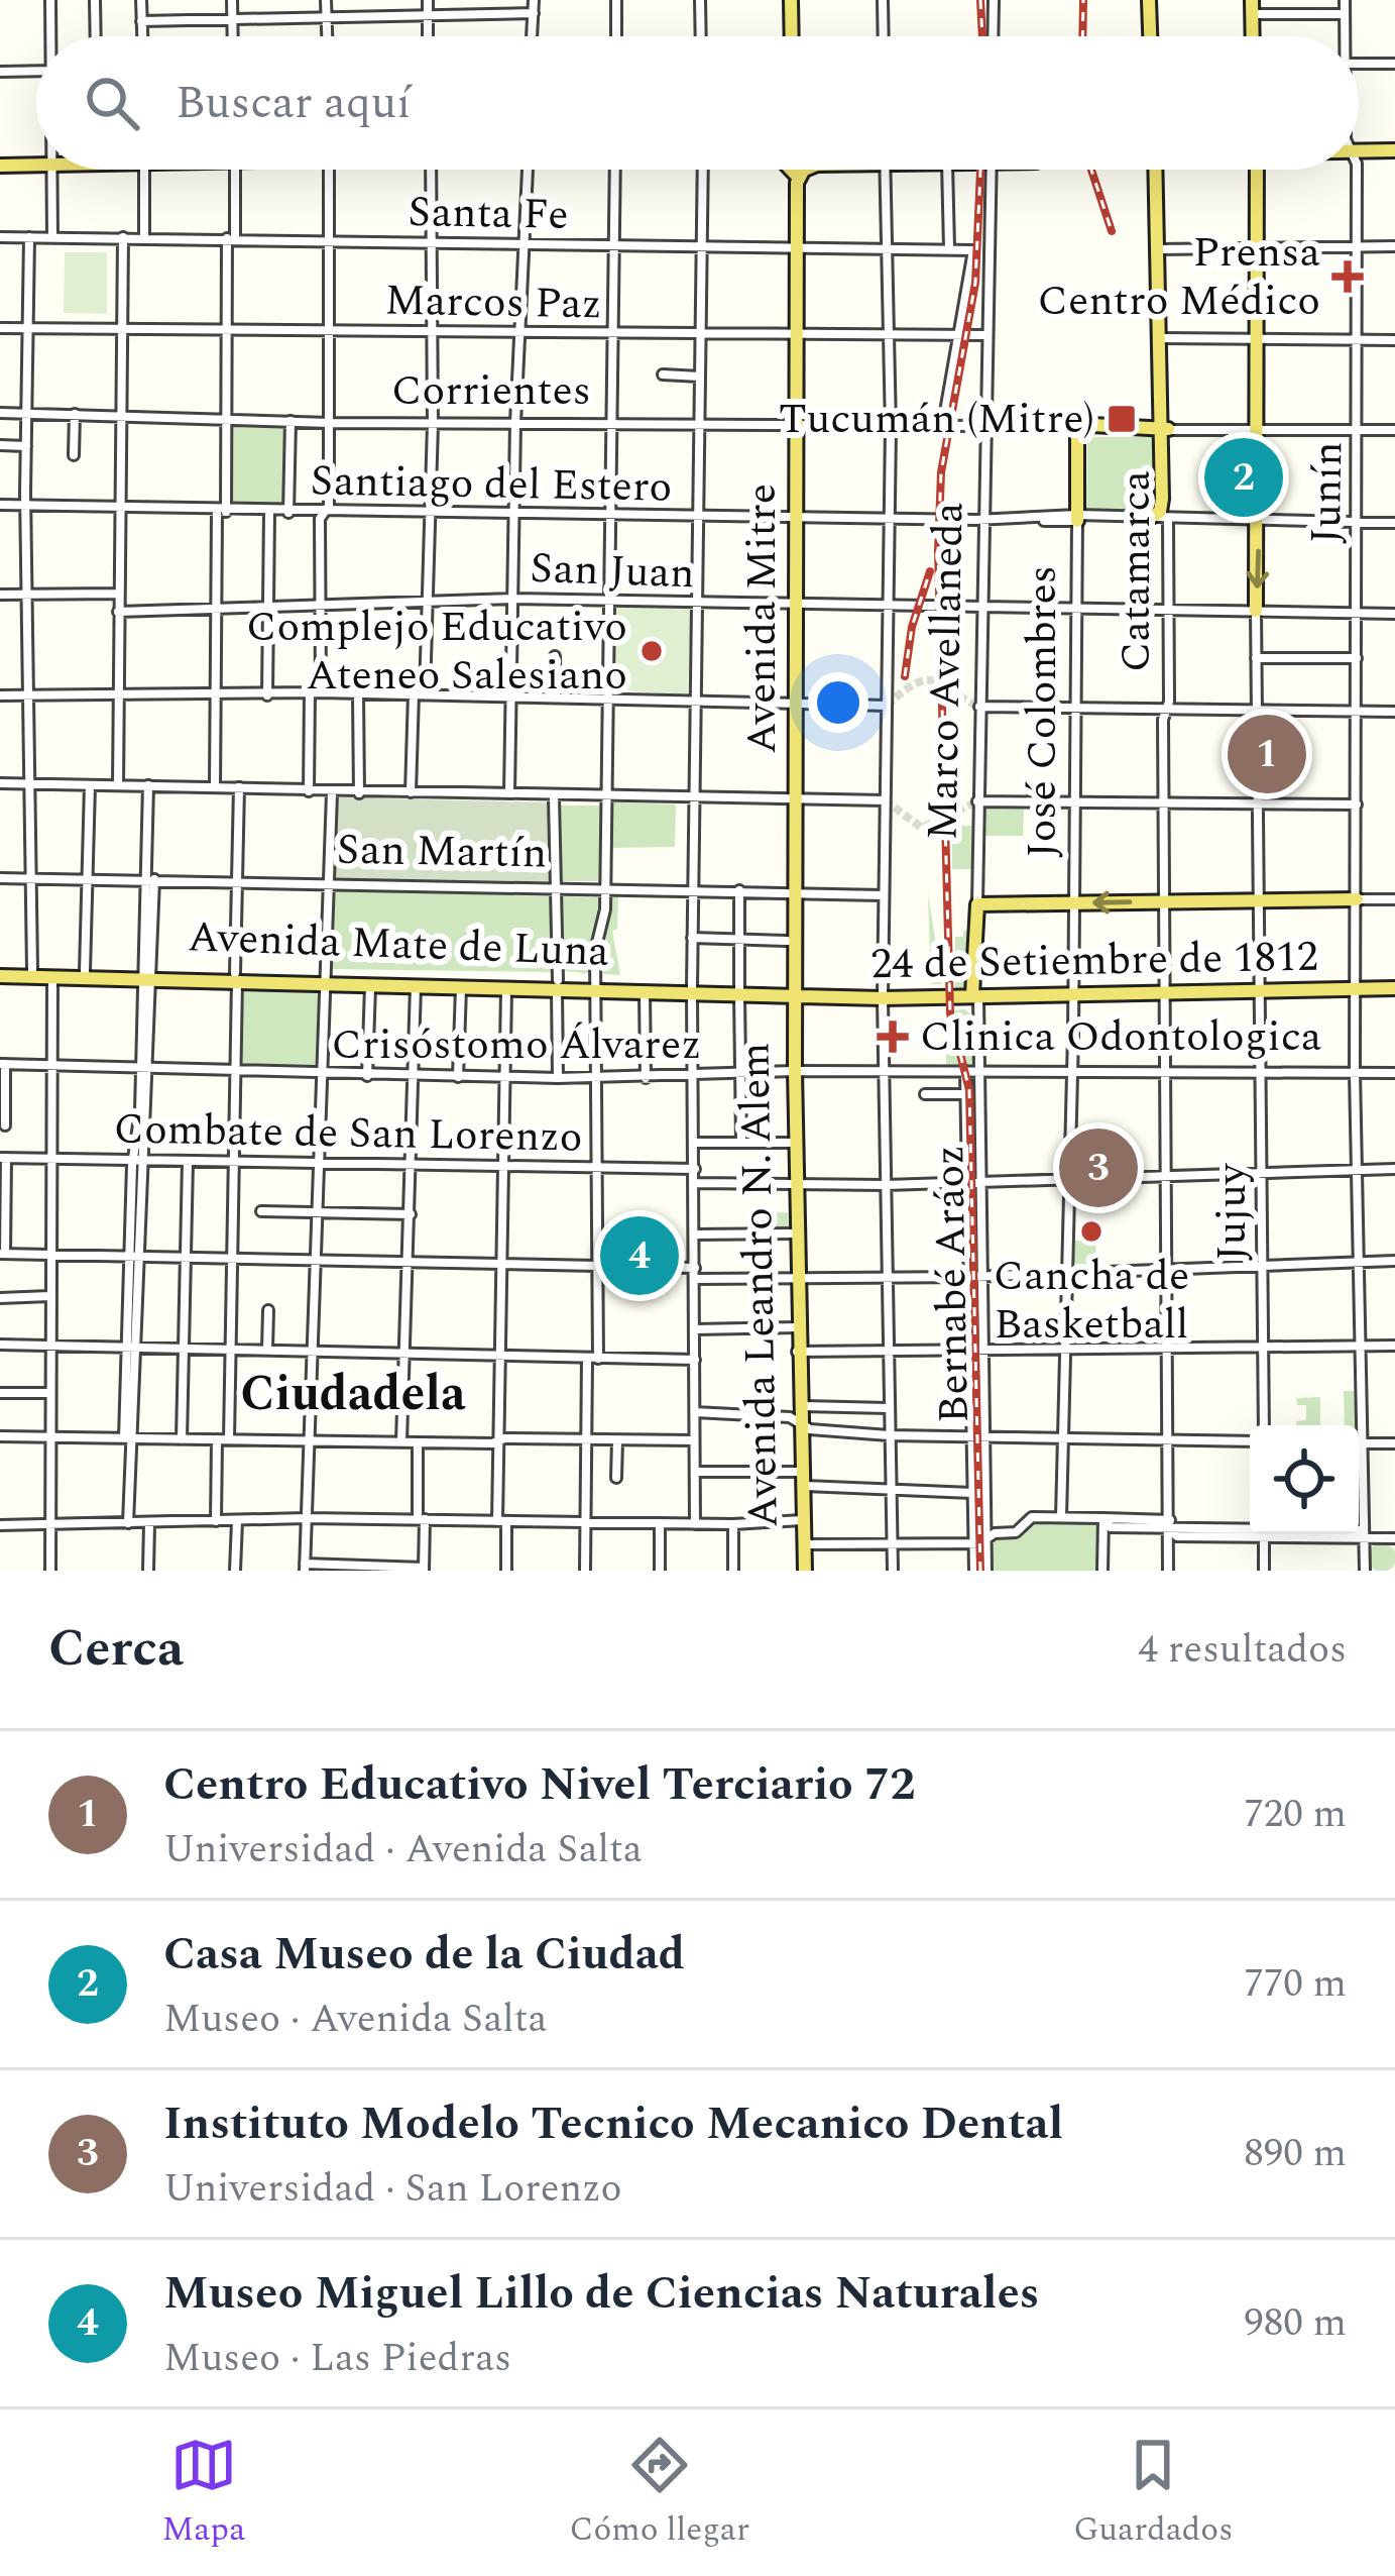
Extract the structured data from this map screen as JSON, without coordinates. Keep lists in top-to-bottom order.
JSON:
{
  "streets": {
    "main road": [
      "Catamarca",
      "Avenida Mitre",
      "Marco Avellaneda",
      "José Colombres",
      "Avenida Mate de Luna",
      "24 de Setiembre de 1812",
      "Avenida Leandro N. Alem"
    ],
    "street": [
      "Santa Fe",
      "Marcos Paz",
      "Corrientes",
      "Santiago del Estero",
      "Junín",
      "San Juan",
      "San Martín",
      "Crisóstomo Álvarez",
      "Combate de San Lorenzo",
      "Jujuy",
      "Bernabé Aráoz"
    ]
  },
  "crossings": [
    ["Santa Fe", "Marcos Paz"],
    ["Santa Fe", "Avenida Mitre"],
    ["Marcos Paz", "Avenida Mitre"],
    ["Marcos Paz", "Marco Avellaneda"],
    ["Corrientes", "Avenida Mitre"],
    ["Corrientes", "Marco Avellaneda"],
    ["Santiago del Estero", "Junín"],
    ["Santiago del Estero", "Catamarca"],
    ["Santiago del Estero", "Avenida Mitre"],
    ["Santiago del Estero", "Marco Avellaneda"],
    ["Santiago del Estero", "José Colombres"],
    ["Junín", "San Juan"],
    ["Junín", "24 de Setiembre de 1812"],
    ["Junín", "Crisóstomo Álvarez"],
    ["San Juan", "Catamarca"],
    ["San Juan", "Avenida Mitre"],
    ["San Juan", "Marco Avellaneda"],
    ["San Juan", "José Colombres"],
    ["San Juan", "Jujuy"],
    ["Catamarca", "José Colombres"],
    ["Catamarca", "24 de Setiembre de 1812"],
    ["Catamarca", "Crisóstomo Álvarez"],
    ["Avenida Mitre", "San Martín"],
    ["Avenida Mitre", "Avenida Mate de Luna"],
    ["Avenida Mitre", "24 de Setiembre de 1812"],
    ["Avenida Mitre", "Avenida Leandro N. Alem"],
    ["Marco Avellaneda", "24 de Setiembre de 1812"],
    ["Marco Avellaneda", "Bernabé Aráoz"],
    ["José Colombres", "24 de Setiembre de 1812"],
    ["José Colombres", "Crisóstomo Álvarez"],
    ["Avenida Mate de Luna", "24 de Setiembre de 1812"],
    ["Avenida Mate de Luna", "Avenida Leandro N. Alem"],
    ["24 de Setiembre de 1812", "Jujuy"],
    ["24 de Setiembre de 1812", "Bernabé Aráoz"],
    ["24 de Setiembre de 1812", "Avenida Leandro N. Alem"],
    ["Crisóstomo Álvarez", "Jujuy"],
    ["Crisóstomo Álvarez", "Bernabé Aráoz"],
    ["Crisóstomo Álvarez", "Avenida Leandro N. Alem"]
  ],
  "districts": ["Ciudadela"],
  "places": {
    "health": ["Prensa Centro Médico", "Clinica Odontologica"],
    "transit": ["Tucumán (Mitre)"],
    "other": ["Complejo Educativo Ateneo Salesiano", "Cancha de Basketball"]
  },
  "page": {
    "search": "Buscar aquí",
    "pins": [
      "2",
      "1",
      "3",
      "4"
    ],
    "heading": ["Cerca", "4 resultados"],
    "list": [
      {
        "mark": "1",
        "name": "Centro Educativo Nivel Terciario 72",
        "note": "Universidad · Avenida Salta",
        "value": "720 m"
      },
      {
        "mark": "2",
        "name": "Casa Museo de la Ciudad",
        "note": "Museo · Avenida Salta",
        "value": "770 m"
      },
      {
        "mark": "3",
        "name": "Instituto Modelo Tecnico Mecanico Dental",
        "note": "Universidad · San Lorenzo",
        "value": "890 m"
      },
      {
        "mark": "4",
        "name": "Museo Miguel Lillo de Ciencias Naturales",
        "note": "Museo · Las Piedras",
        "value": "980 m"
      }
    ],
    "nav": ["Mapa", "Cómo llegar", "Guardados"]
  }
}
